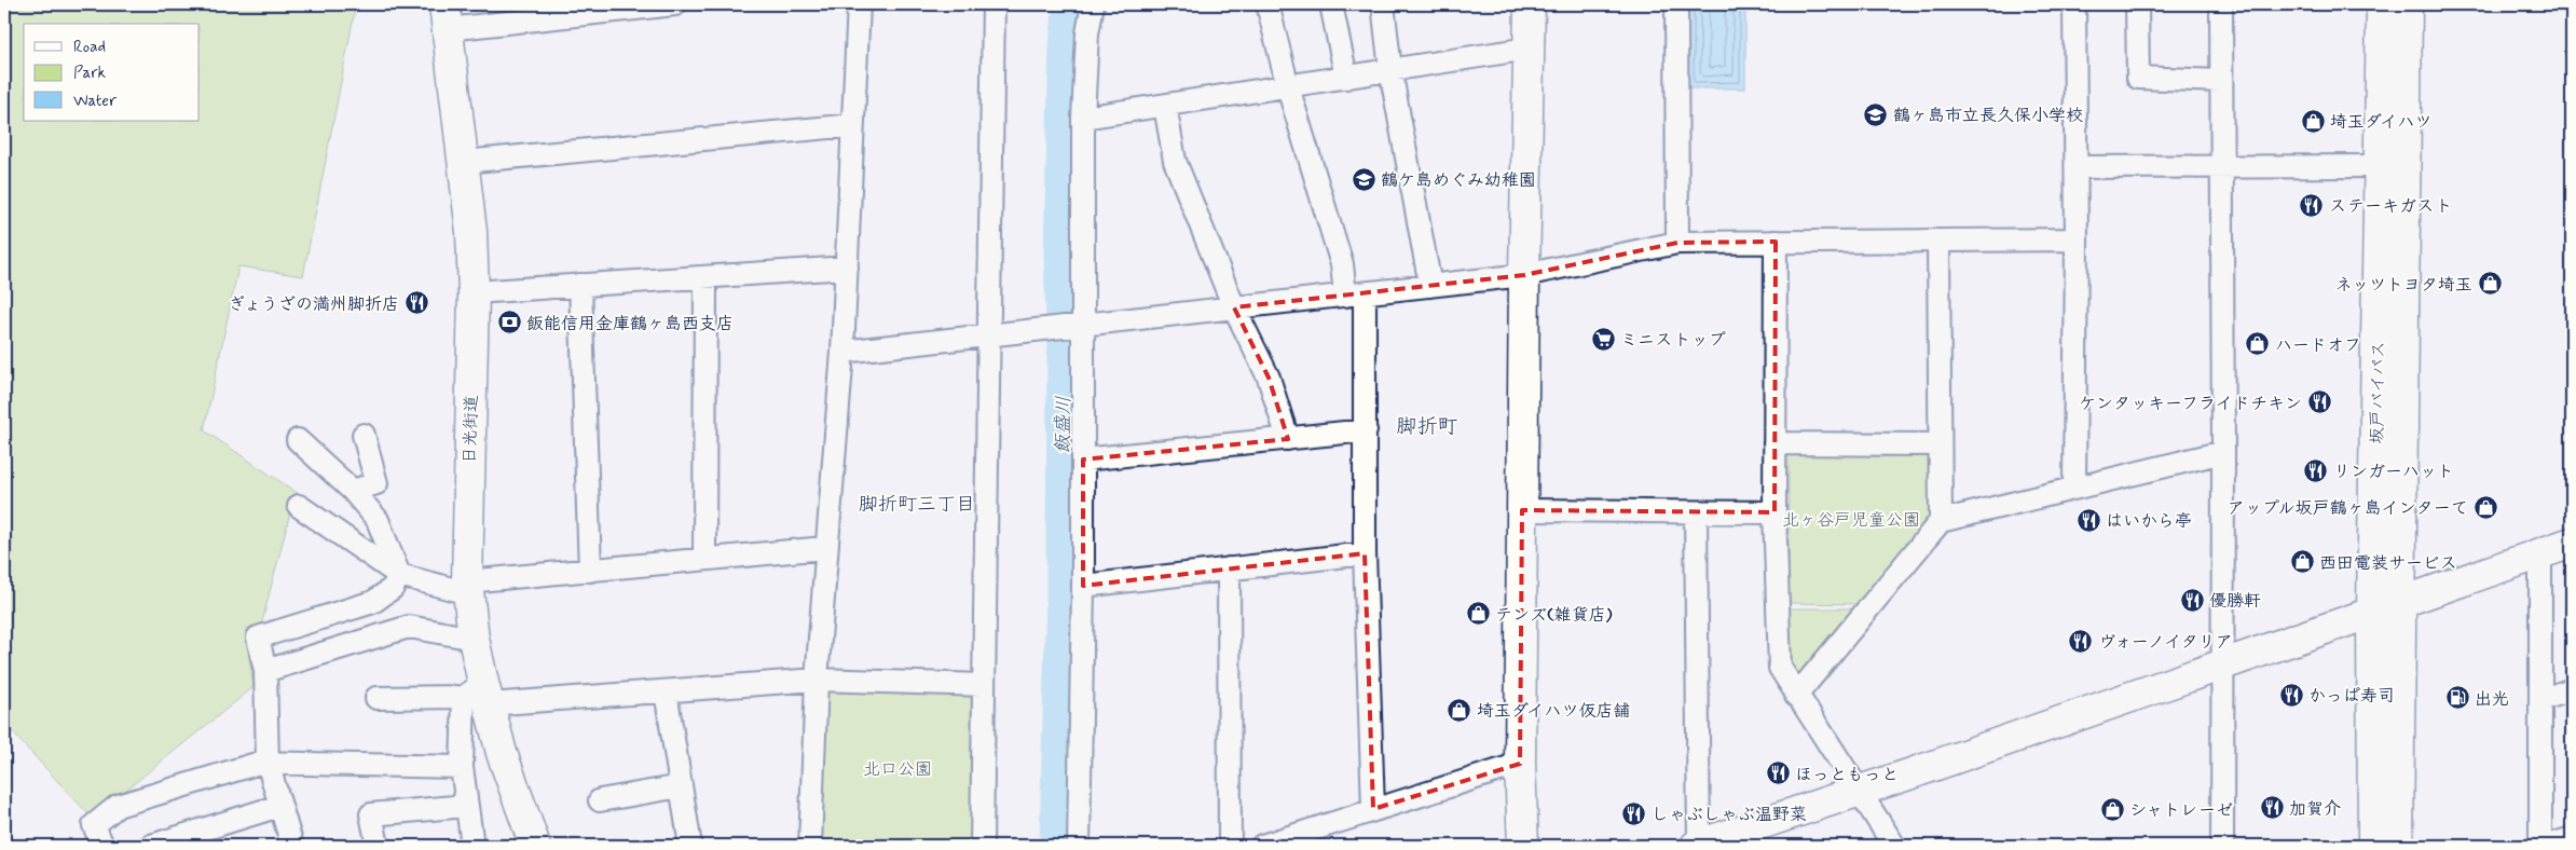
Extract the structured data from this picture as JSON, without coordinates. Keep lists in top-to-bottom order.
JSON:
{
  "streets": {
    "main road": ["坂戸バイパス", "日光街道"]
  },
  "districts": ["脚折町", "脚折町三丁目"],
  "water": ["飯盛川"],
  "parks": ["北ヶ谷戸児童公園", "北口公園"],
  "places": {
    "school or university": ["鶴ヶ島市立長久保小学校", "鶴ケ島めぐみ幼稚園"],
    "shop": [
      "埼玉ダイハツ",
      "ネッツトヨタ埼玉",
      "ハードオフ",
      "アップル坂戸鶴ヶ島インターて",
      "西田電装サービス",
      "テンズ(雑貨店)",
      "埼玉ダイハツ仮店舗",
      "シャトレーゼ"
    ],
    "restaurant": [
      "ステーキガスト",
      "ぎょうざの満州脚折店",
      "ケンタッキーフライドチキン",
      "リンガーハット",
      "はいから亭",
      "優勝軒",
      "ヴォーノイタリア",
      "かっぱ寿司",
      "ほっともっと",
      "加賀介",
      "しゃぶしゃぶ温野菜"
    ],
    "bank": ["飯能信用金庫鶴ヶ島西支店"],
    "supermarket": ["ミニストップ"],
    "fuel station": ["出光"]
  },
  "legend": ["Road", "Park", "Water"]
}
